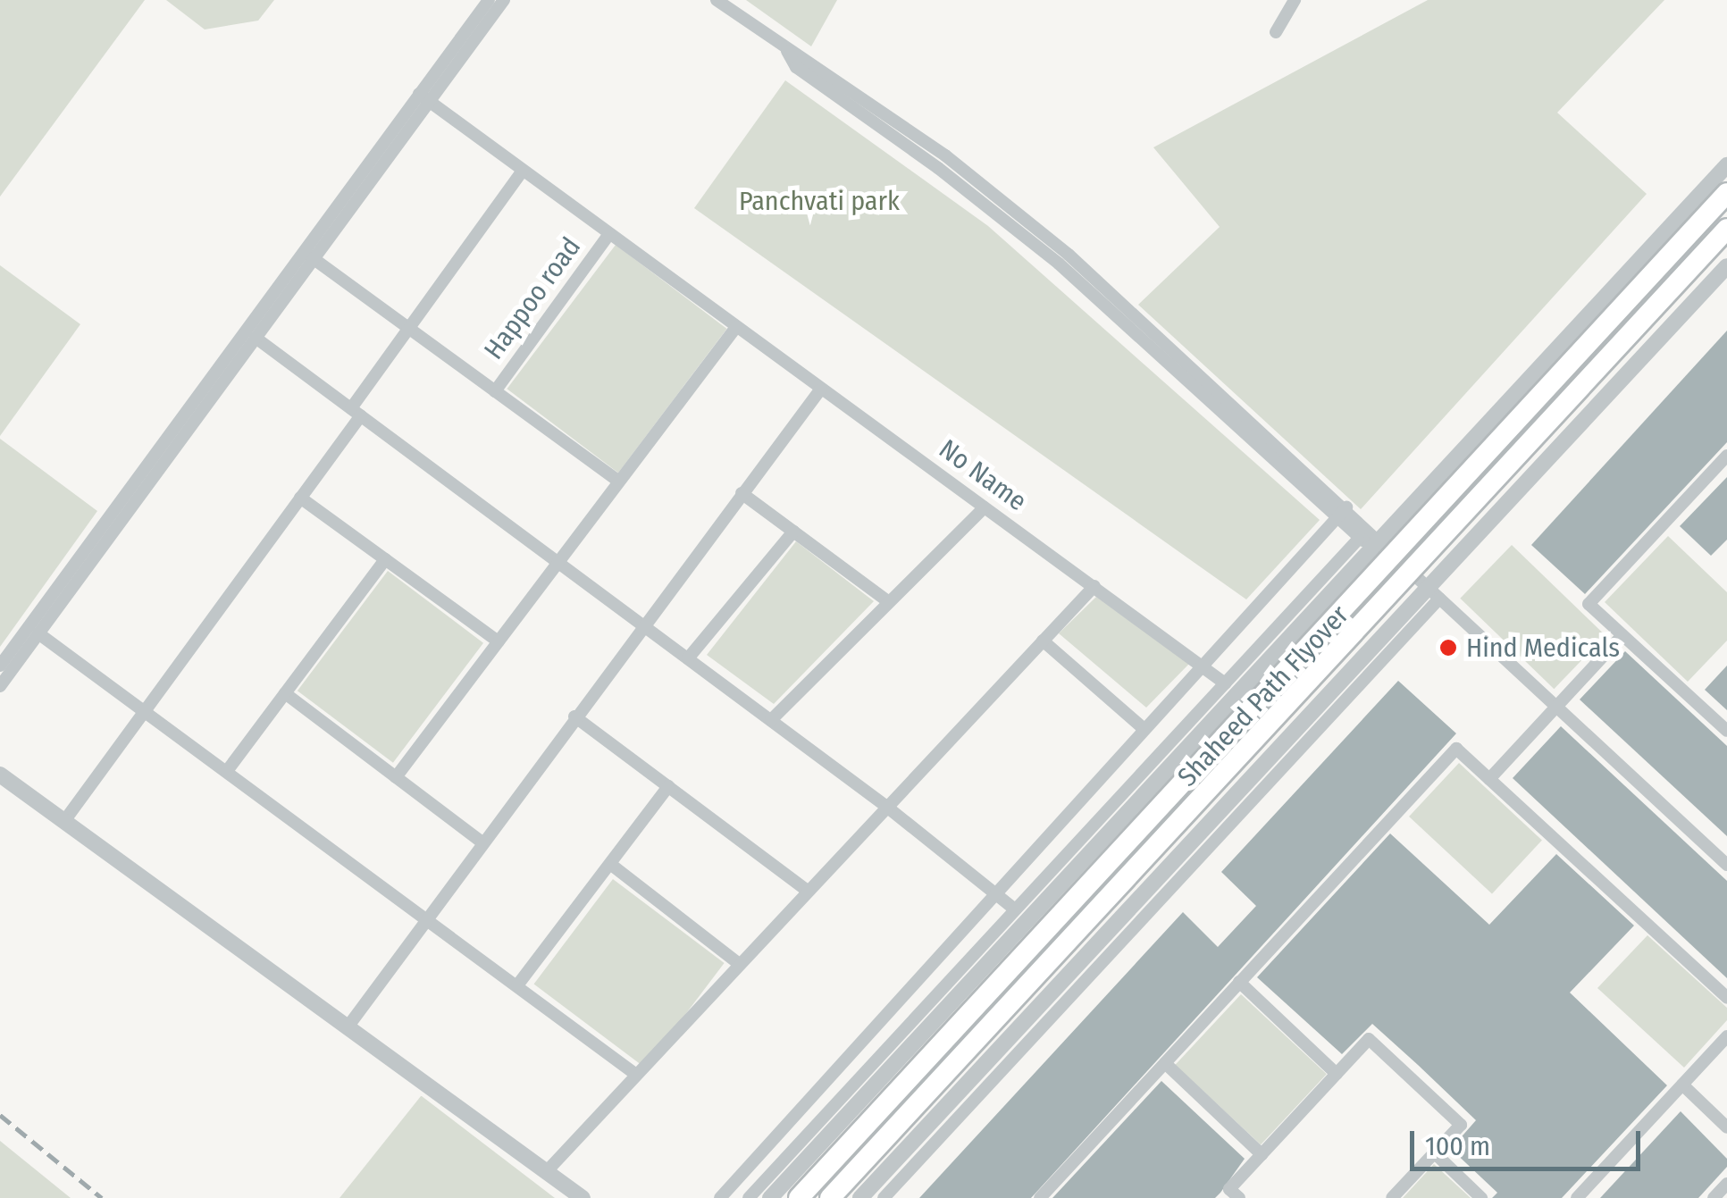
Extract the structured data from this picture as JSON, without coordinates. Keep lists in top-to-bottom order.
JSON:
{
  "streets": {
    "highway": ["Shaheed Path Flyover"],
    "street": ["Happoo road", "No Name"]
  },
  "crossings": [
    ["Happoo road", "No Name"]
  ],
  "parks": ["Panchvati park"],
  "places": ["Hind Medicals"],
  "scale_bar": "100 m"
}
